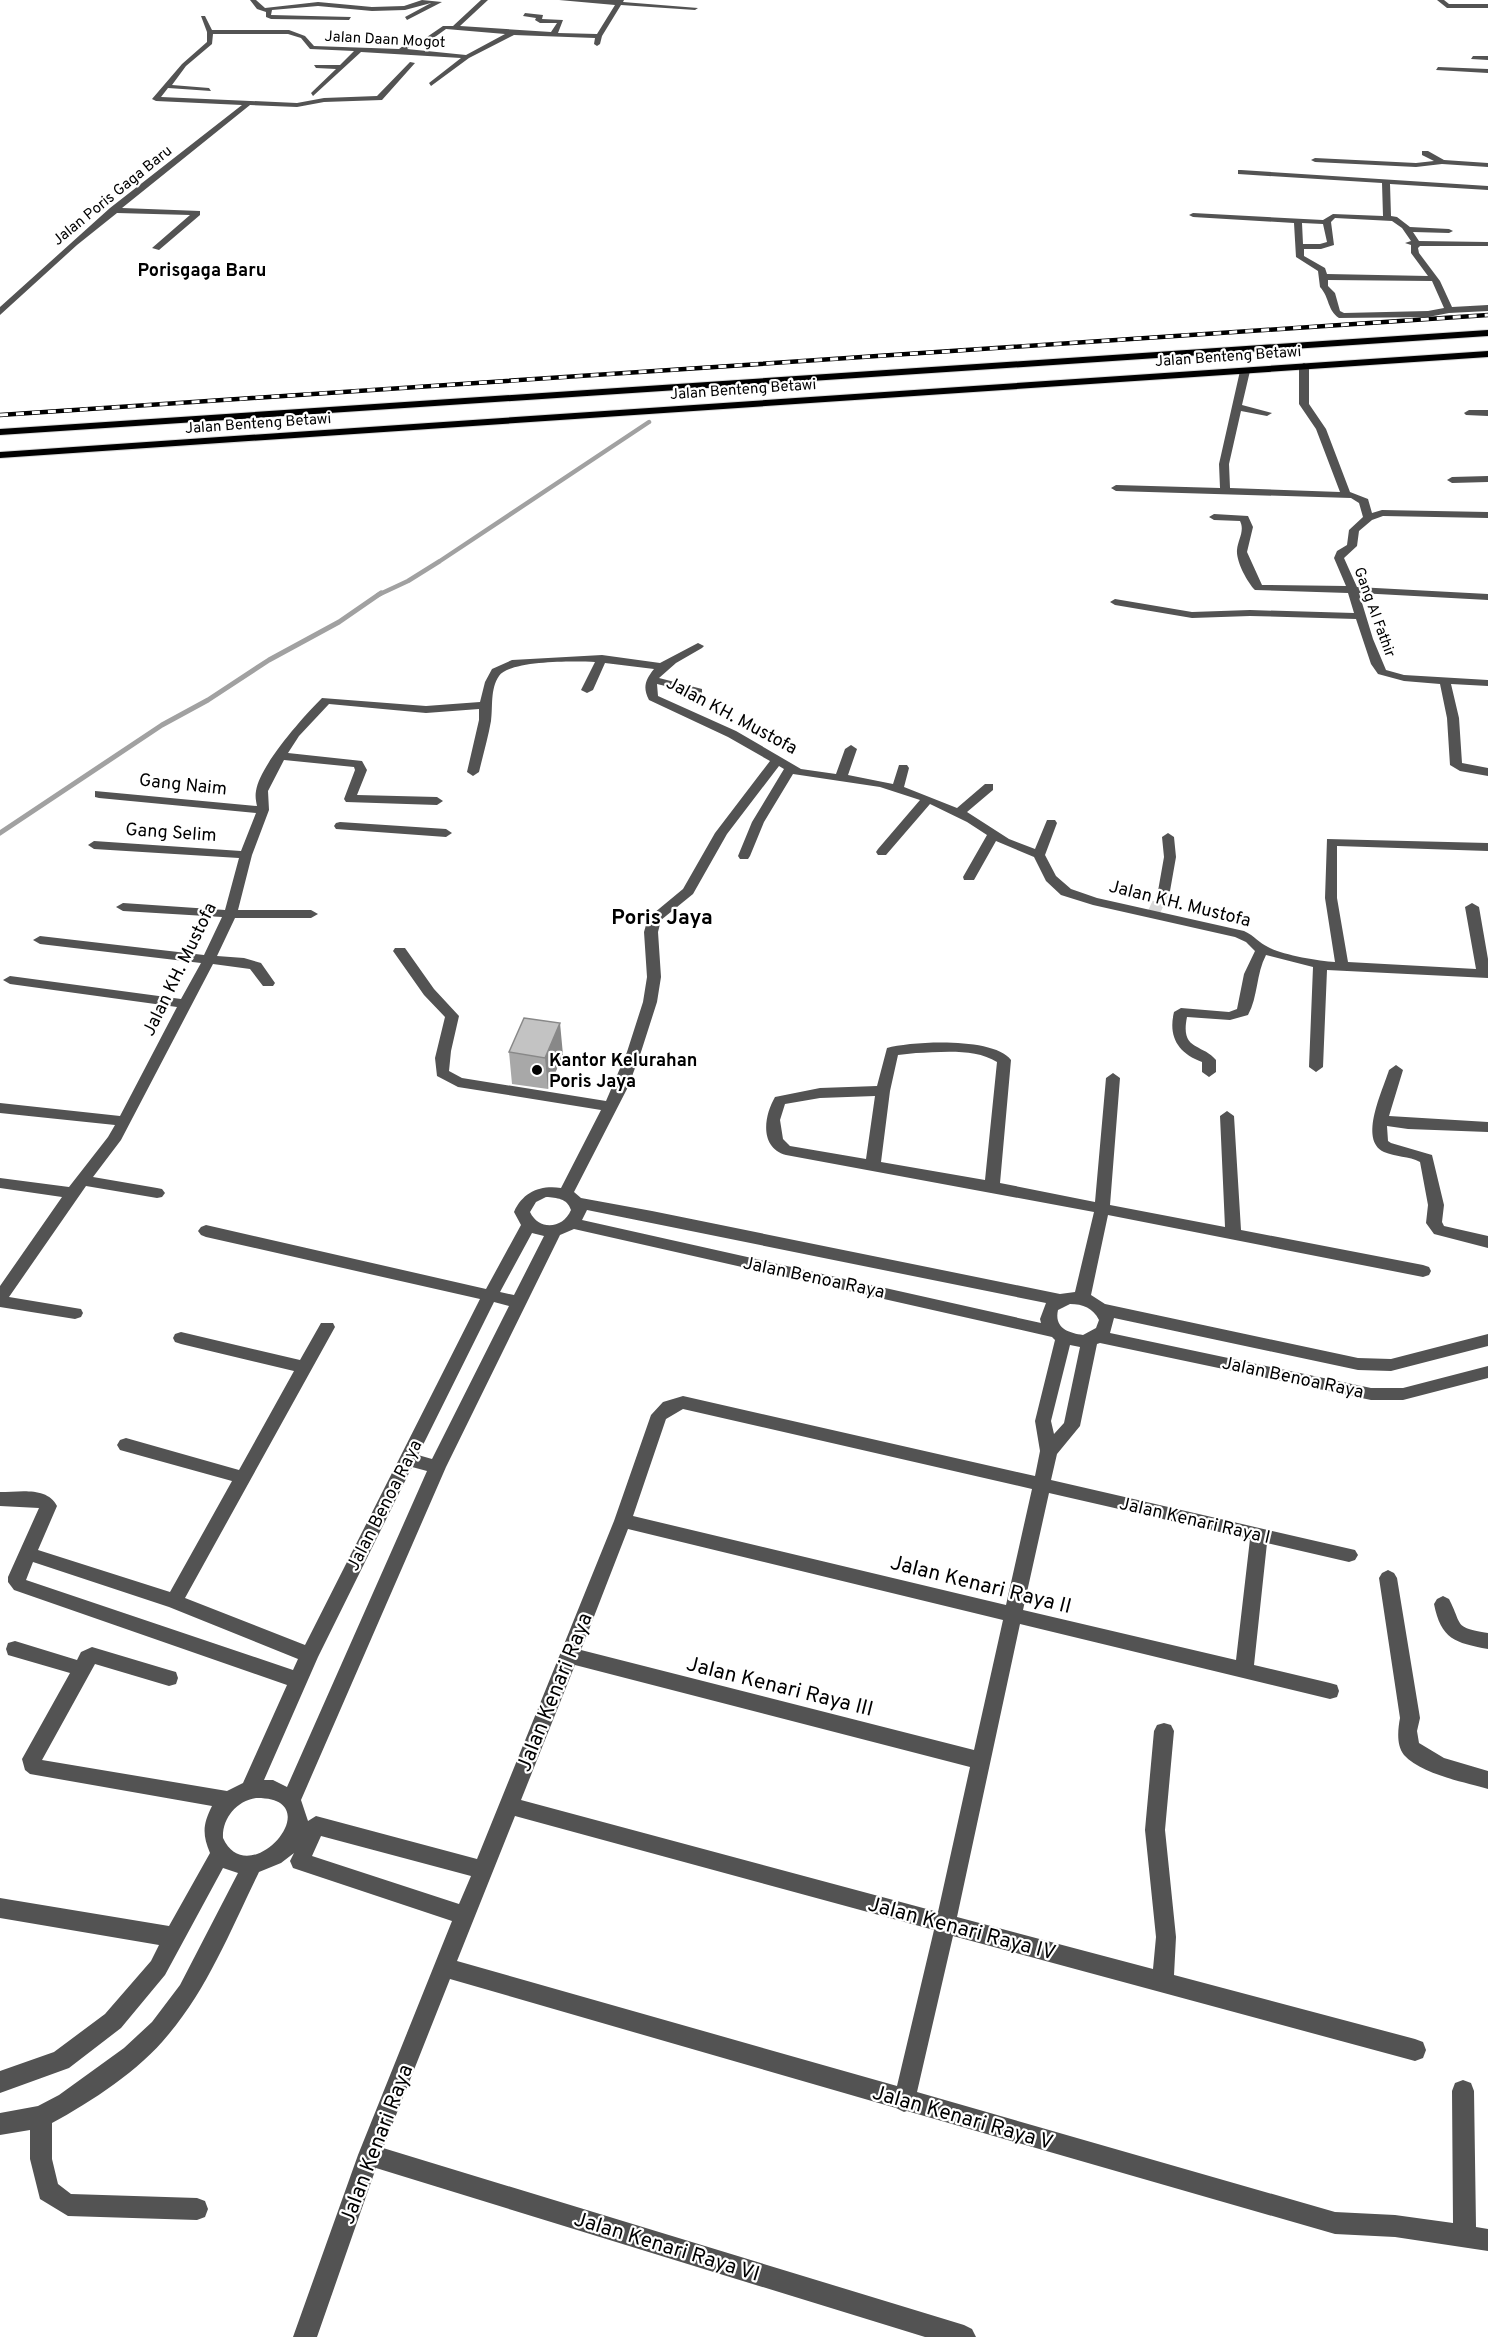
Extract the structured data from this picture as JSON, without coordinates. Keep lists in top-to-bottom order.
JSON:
{
  "streets": {
    "main road": ["Jalan Benteng Betawi"],
    "street": [
      "Jalan Daan Mogot",
      "Jalan Poris Gaga Baru",
      "Gang Al Fathir",
      "Jalan KH. Mustofa",
      "Gang Naim",
      "Gang Selim",
      "Jalan Benoa Raya",
      "Jalan Kenari Raya I",
      "Jalan Kenari Raya II",
      "Jalan Kenari Raya III",
      "Jalan Kenari Raya",
      "Jalan Kenari Raya IV",
      "Jalan Kenari Raya V",
      "Jalan Kenari Raya VI"
    ]
  },
  "crossings": [
    ["Jalan KH. Mustofa", "Gang Naim"],
    ["Jalan KH. Mustofa", "Gang Selim"],
    ["Jalan Kenari Raya I", "Jalan Kenari Raya"],
    ["Jalan Kenari Raya II", "Jalan Kenari Raya"],
    ["Jalan Kenari Raya III", "Jalan Kenari Raya"],
    ["Jalan Kenari Raya", "Jalan Kenari Raya IV"],
    ["Jalan Kenari Raya", "Jalan Kenari Raya V"],
    ["Jalan Kenari Raya", "Jalan Kenari Raya VI"]
  ],
  "districts": ["Porisgaga Baru", "Poris Jaya"],
  "places": ["Kantor Kelurahan Poris Jaya"]
}
